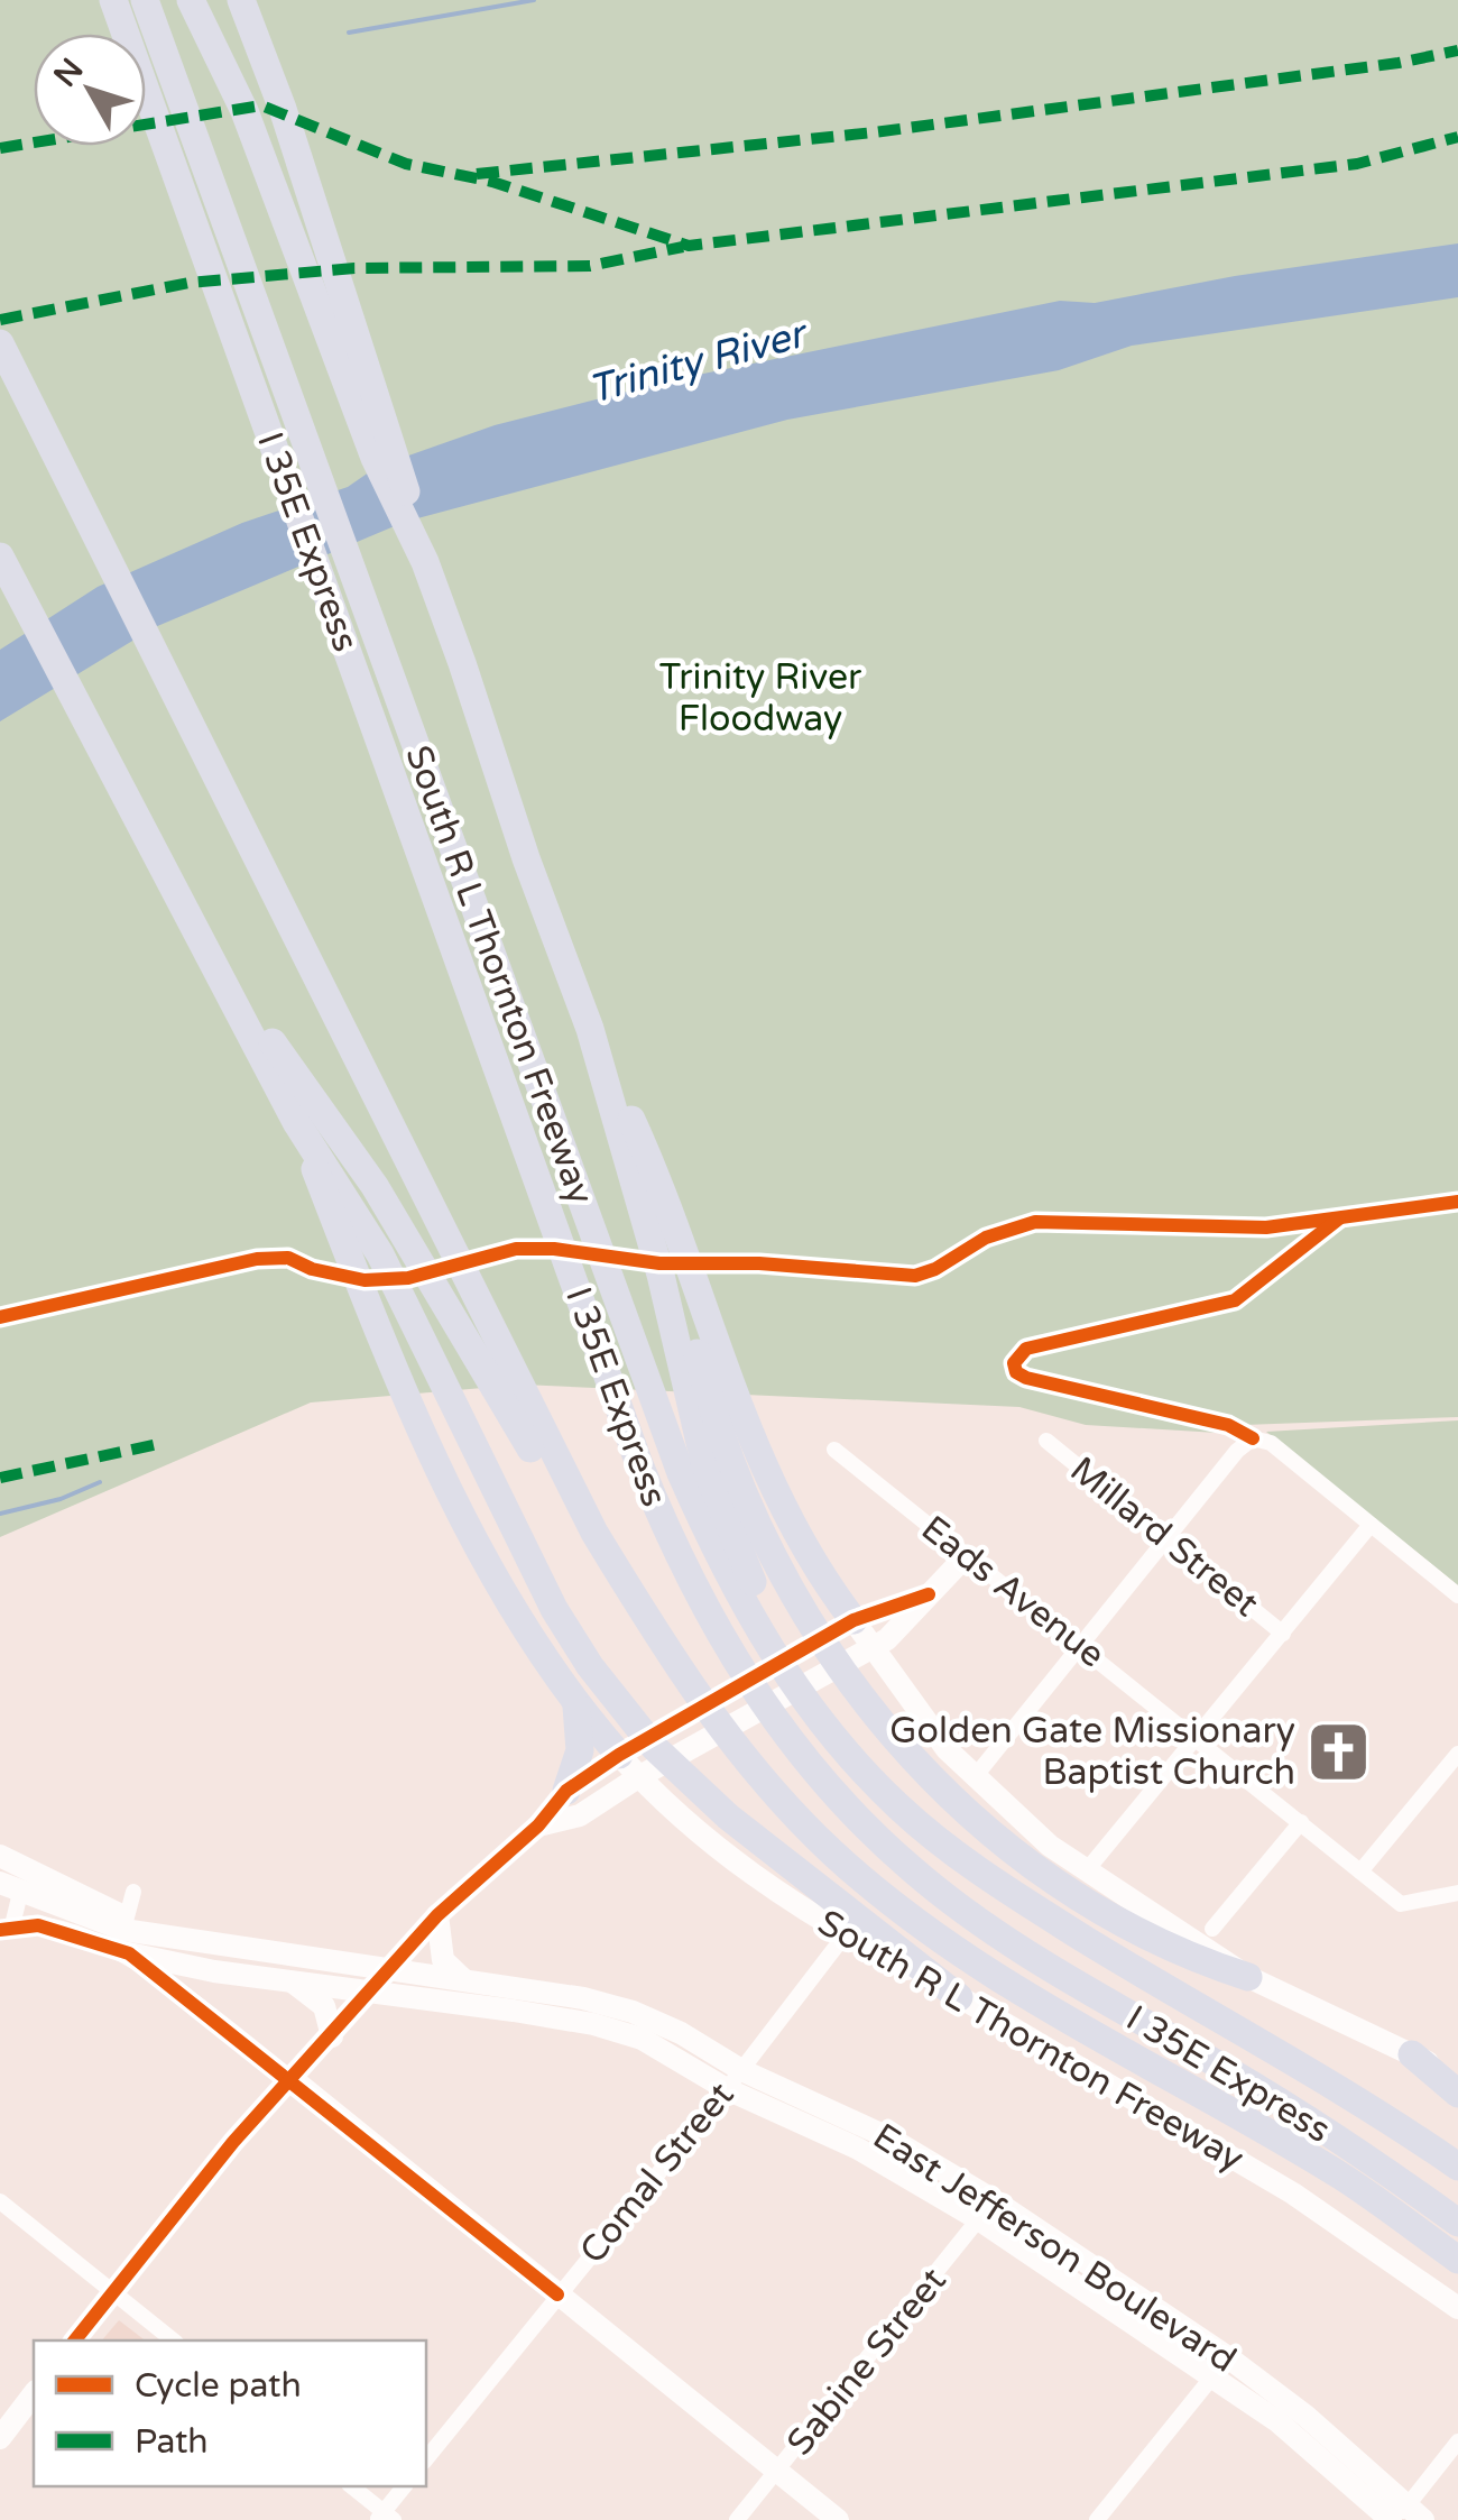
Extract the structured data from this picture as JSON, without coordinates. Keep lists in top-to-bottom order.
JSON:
{
  "streets": {
    "highway": ["I 35E Express", "South R L Thornton Freeway"],
    "main road": ["East Jefferson Boulevard"],
    "street": [
      "Millard Street",
      "Eads Avenue",
      "Comal Street",
      "Sabine Street"
    ]
  },
  "crossings": [
    ["South R L Thornton Freeway", "Comal Street"],
    ["Comal Street", "East Jefferson Boulevard"],
    ["East Jefferson Boulevard", "Sabine Street"]
  ],
  "water": ["Trinity River"],
  "parks": ["Trinity River Floodway"],
  "places": {
    "church": ["Golden Gate Missionary Baptist Church"]
  },
  "legend": ["Cycle path", "Path"],
  "north": "top left"
}
